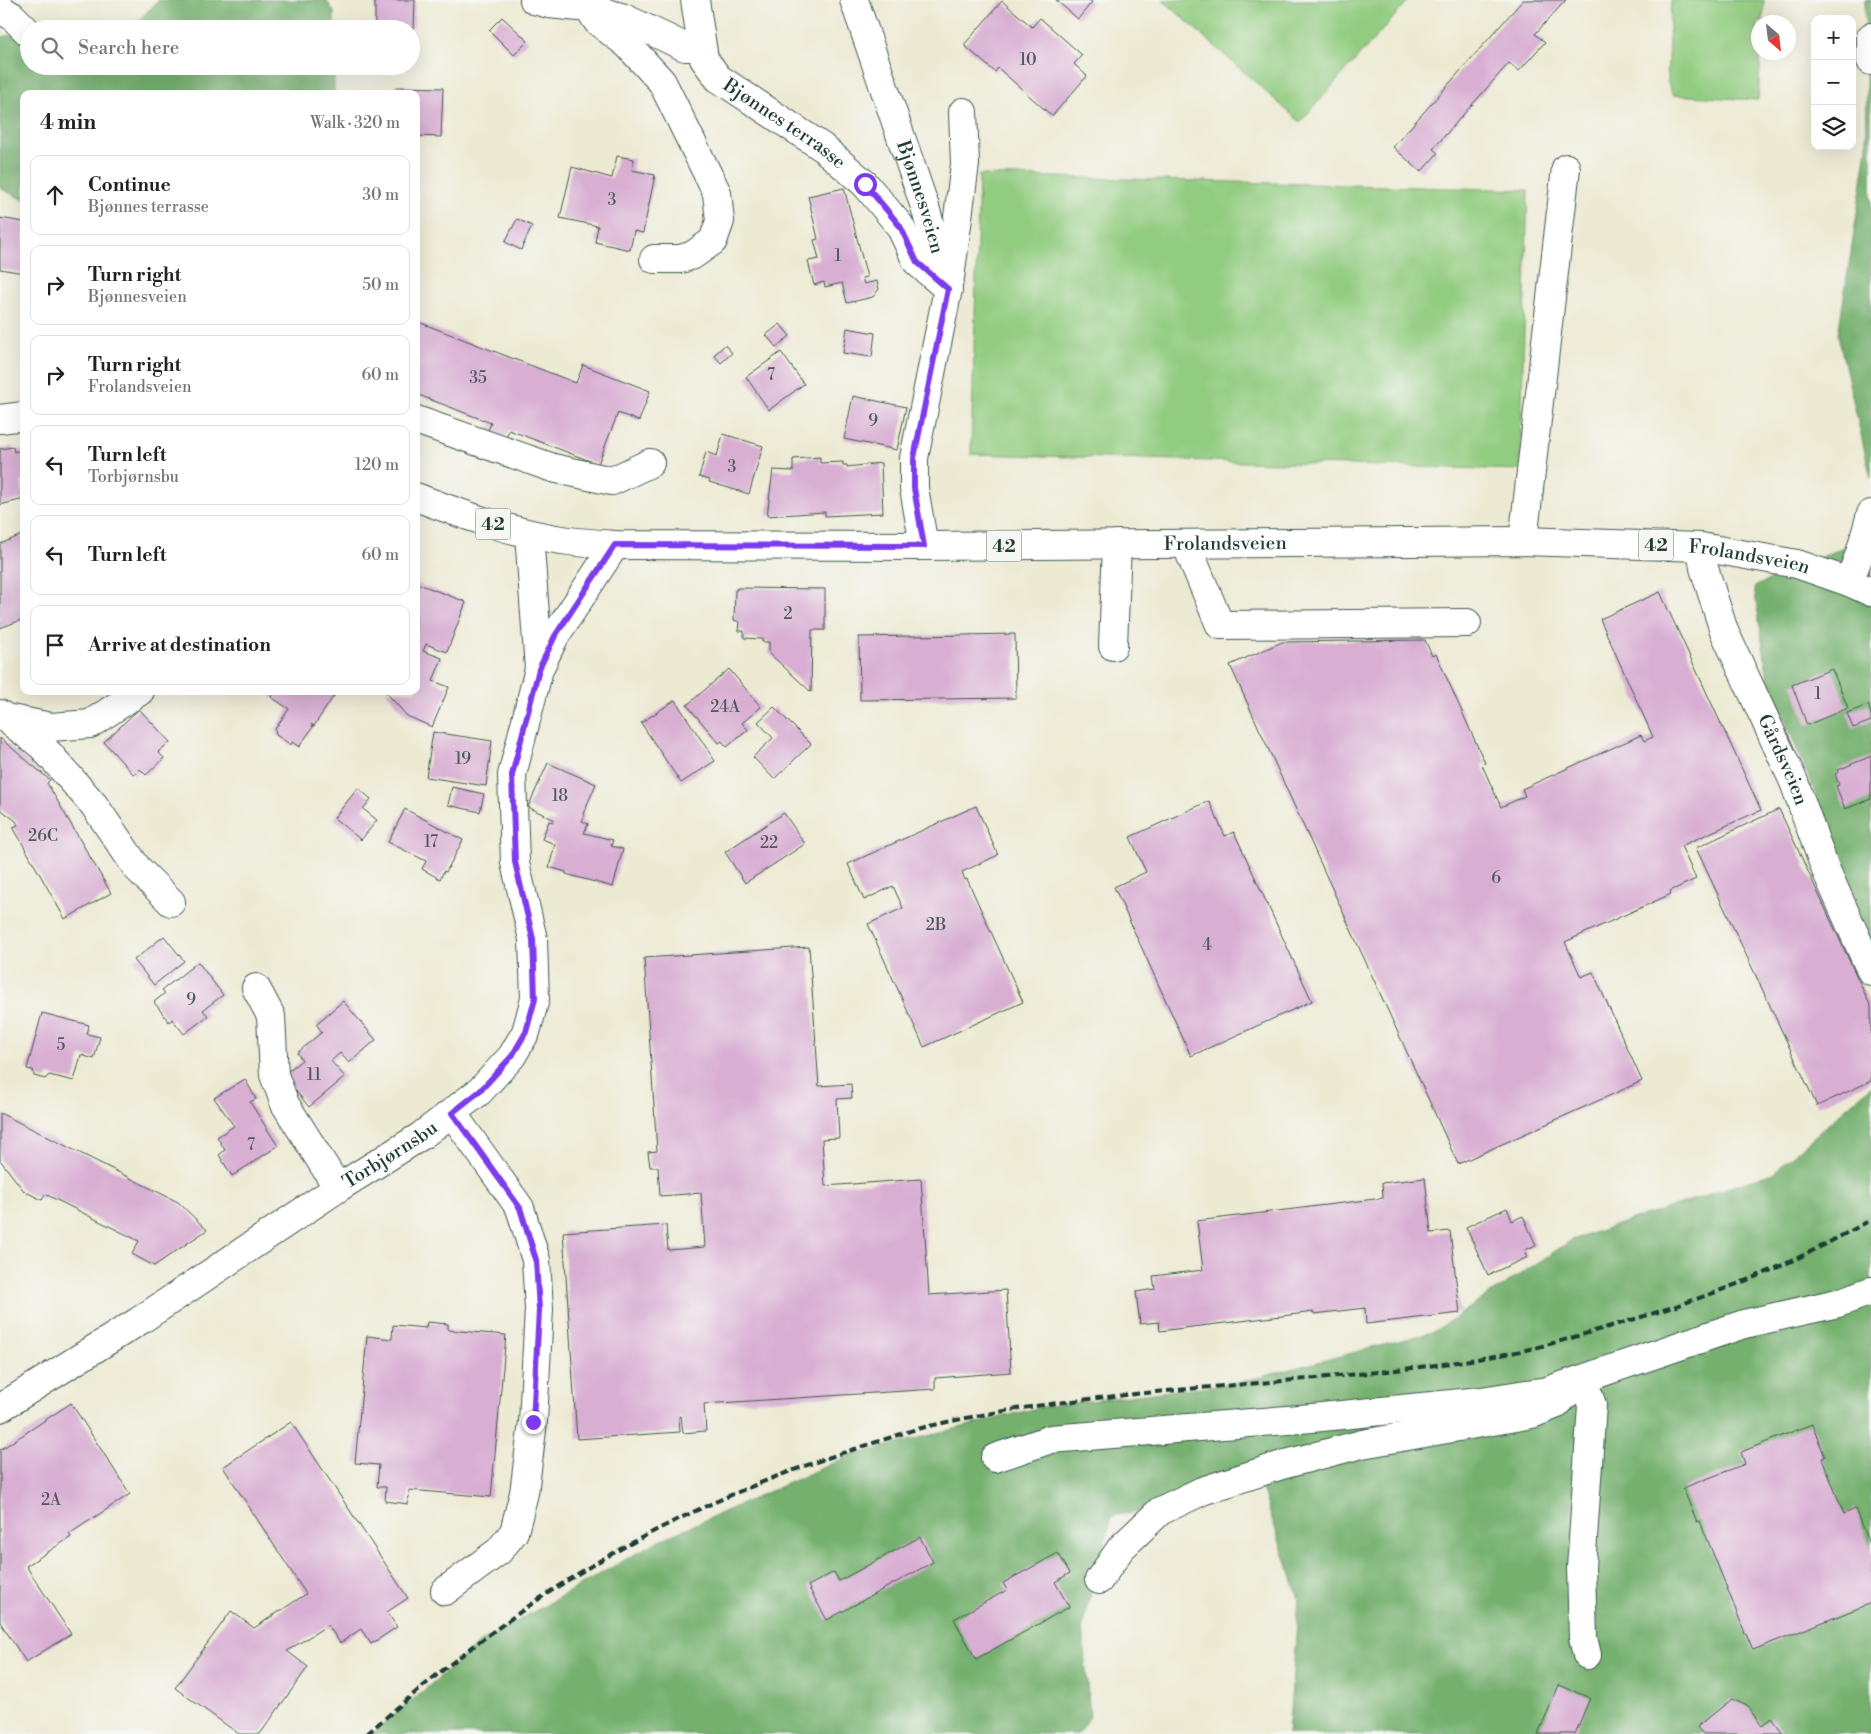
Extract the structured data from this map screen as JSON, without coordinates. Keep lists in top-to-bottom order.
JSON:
{
  "streets": {
    "street": [
      "Bjønnes terrasse",
      "Bjønnesveien",
      "42",
      "Frolandsveien",
      "Gårdsveien",
      "Torbjørnsbu"
    ]
  },
  "crossings": [
    ["Bjønnes terrasse", "Bjønnesveien"],
    ["Bjønnesveien", "Frolandsveien"],
    ["42", "Frolandsveien"],
    ["42", "Torbjørnsbu"],
    ["Frolandsveien", "Gårdsveien"],
    ["Frolandsveien", "Torbjørnsbu"]
  ],
  "house_numbers": [
    "10",
    "3",
    "1",
    "7",
    "35",
    "9",
    "3",
    "2",
    "1",
    "24A",
    "19",
    "18",
    "26C",
    "17",
    "22",
    "6",
    "2B",
    "4",
    "9",
    "5",
    "11",
    "7",
    "2A"
  ],
  "north": "bottom right",
  "page": {
    "map_buttons": ["+", "−"],
    "search": "Search here",
    "heading": ["4 min", "Walk · 320 m"],
    "list": [
      ["Continue", "Bjønnes terrasse", "30 m"],
      ["Turn right", "Bjønnesveien", "50 m"],
      ["Turn right", "Frolandsveien", "60 m"],
      ["Turn left", "Torbjørnsbu", "120 m"],
      ["Turn left", "60 m"],
      "Arrive at destination"
    ]
  }
}
